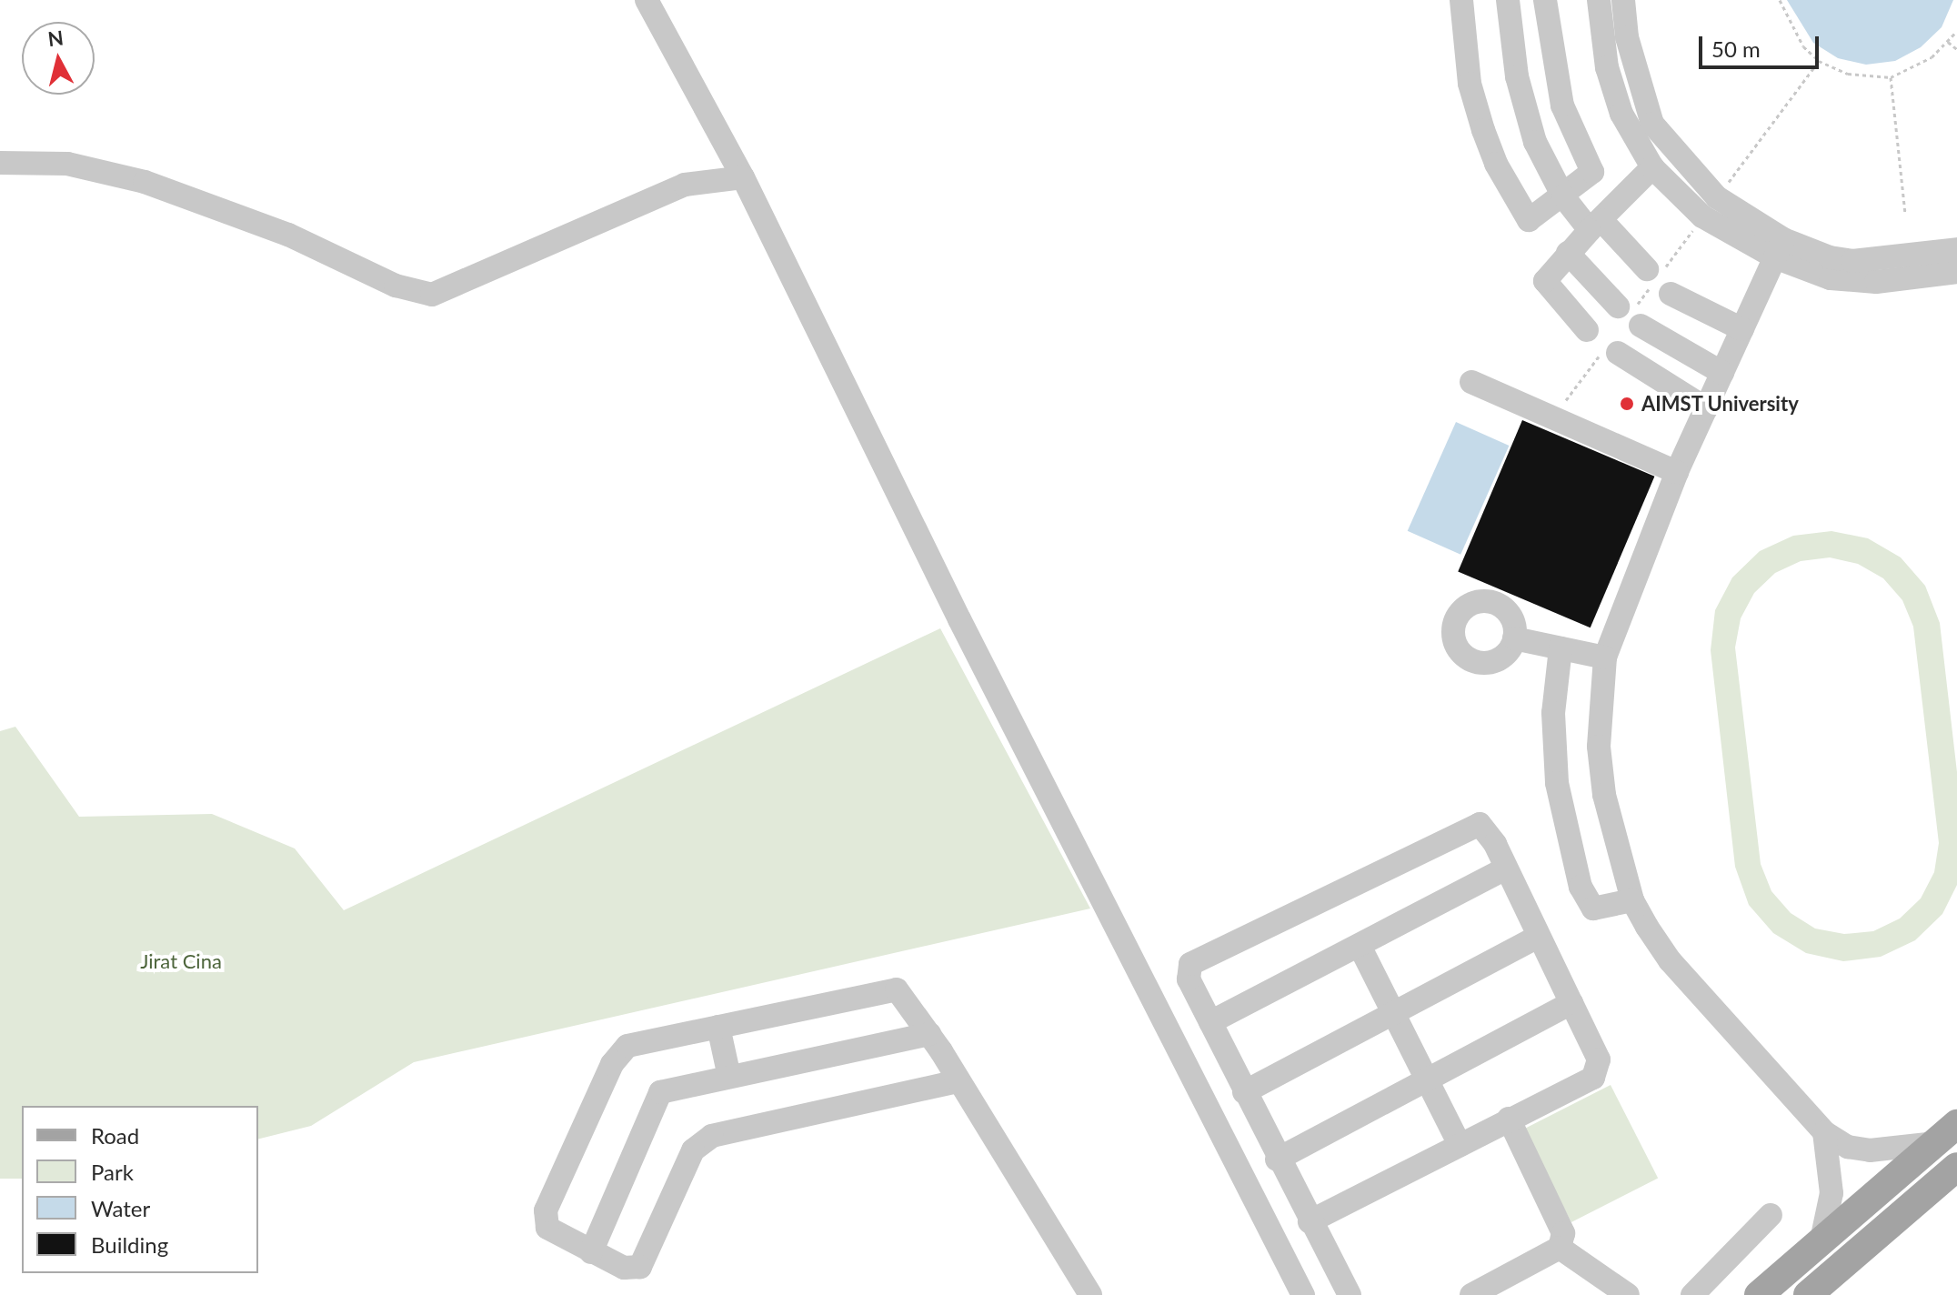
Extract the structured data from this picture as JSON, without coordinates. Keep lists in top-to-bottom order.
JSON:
{
  "parks": ["Jirat Cina"],
  "places": ["AIMST University"],
  "legend": [
    "Road",
    "Park",
    "Water",
    "Building"
  ],
  "scale_bar": "50 m",
  "north": "top"
}
